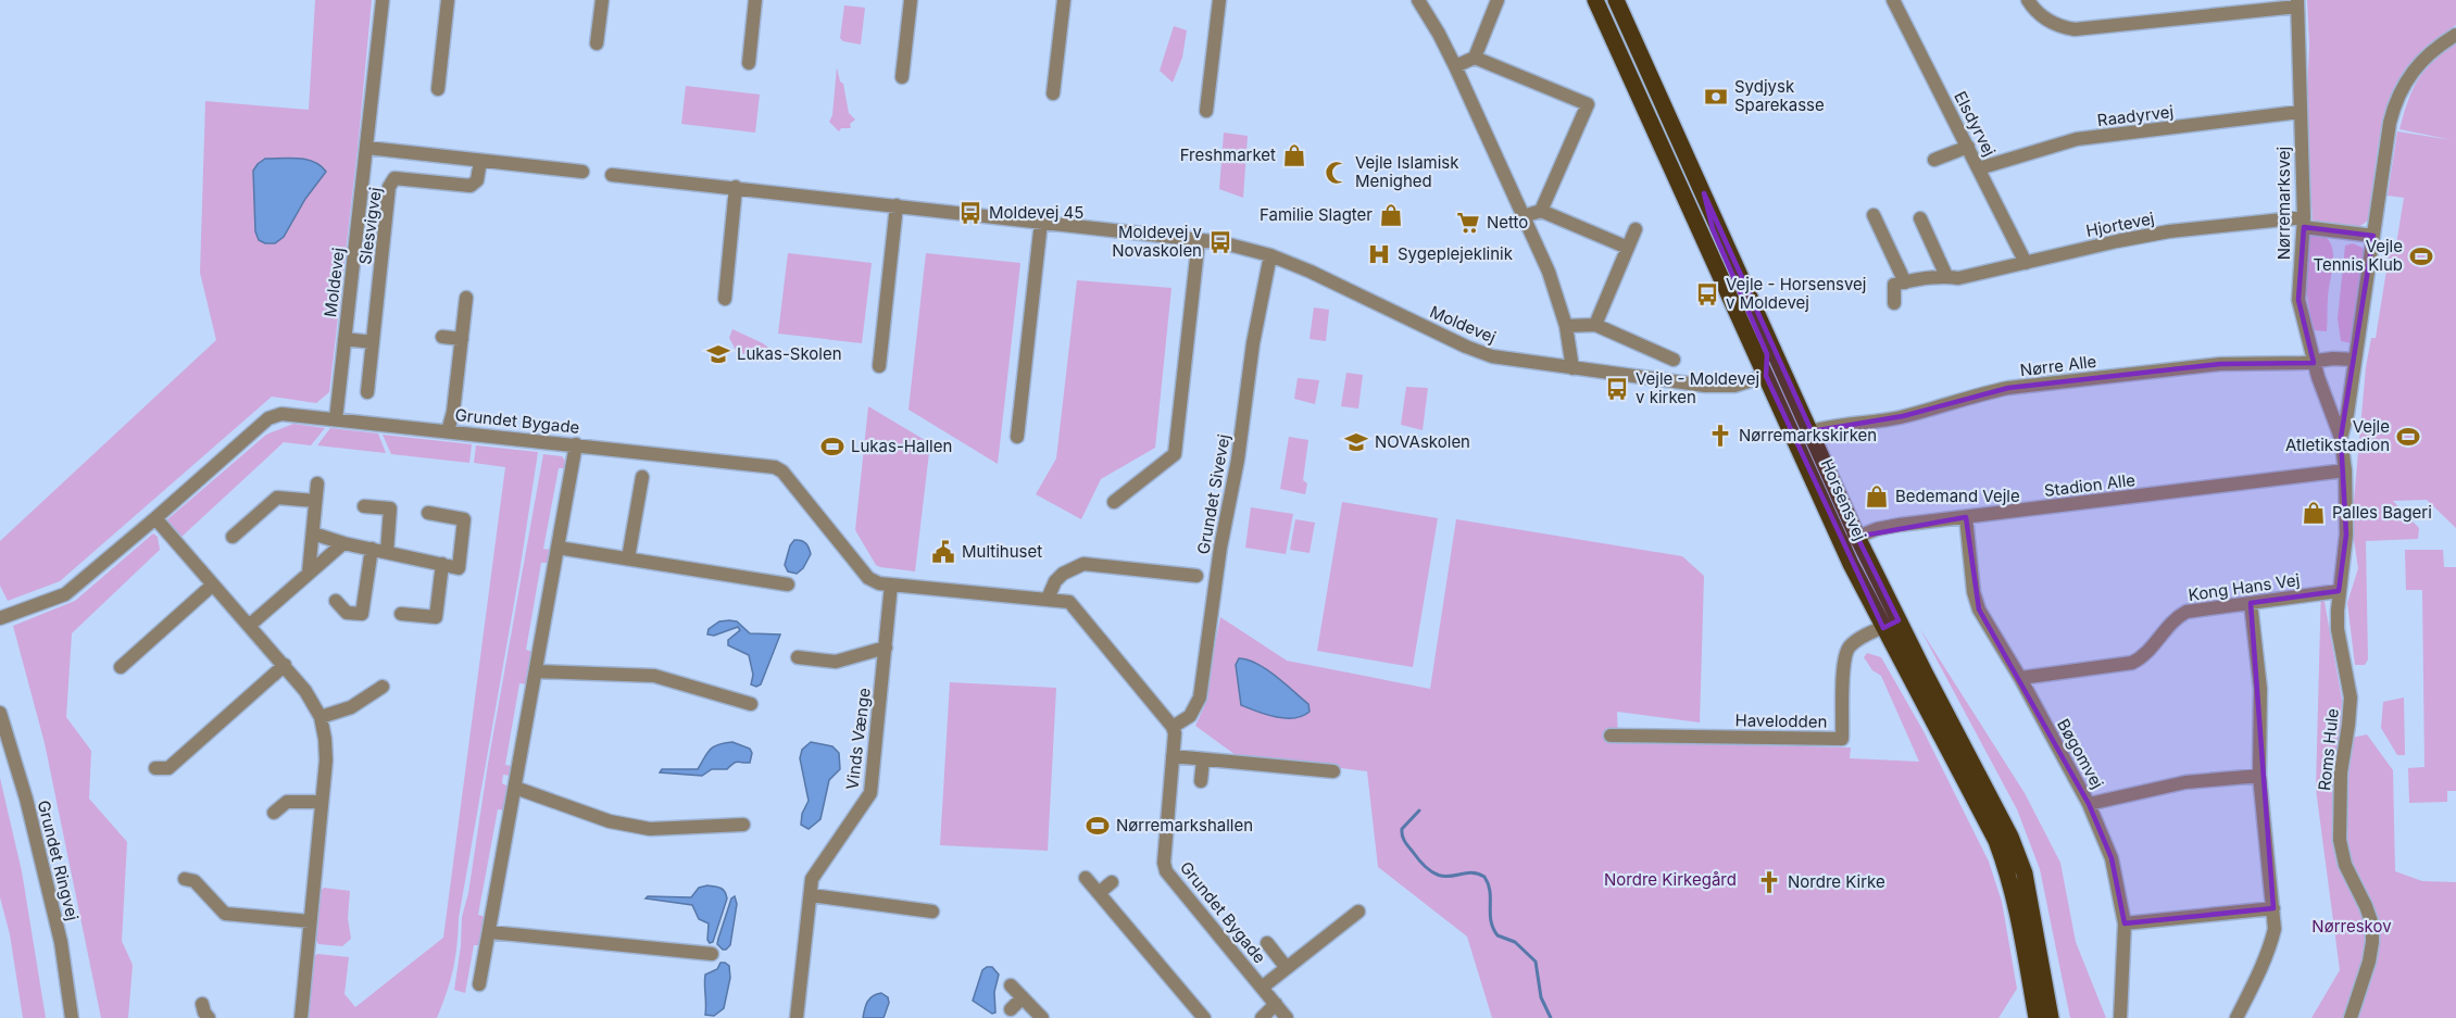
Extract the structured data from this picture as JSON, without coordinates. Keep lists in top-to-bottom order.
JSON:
{
  "streets": {
    "main road": ["Horsensvej"],
    "street": [
      "Raadyrvej",
      "Elsdyrvej",
      "Nørremarksvej",
      "Hjortevej",
      "Slesvigvej",
      "Moldevej",
      "Nørre Alle",
      "Grundet Bygade",
      "Stadion Alle",
      "Grundet Sivevej",
      "Kong Hans Vej",
      "Havelodden",
      "Vinds Vænge",
      "Roms Hule",
      "Bøgomvej",
      "Grundet Ringvej"
    ]
  },
  "crossings": [
    ["Raadyrvej", "Elsdyrvej"],
    ["Raadyrvej", "Nørremarksvej"],
    ["Elsdyrvej", "Hjortevej"],
    ["Nørremarksvej", "Hjortevej"],
    ["Nørremarksvej", "Nørre Alle"],
    ["Nørremarksvej", "Roms Hule"],
    ["Moldevej", "Grundet Bygade"],
    ["Moldevej", "Grundet Sivevej"],
    ["Moldevej", "Horsensvej"],
    ["Nørre Alle", "Horsensvej"],
    ["Grundet Bygade", "Grundet Sivevej"],
    ["Grundet Bygade", "Vinds Vænge"],
    ["Stadion Alle", "Horsensvej"],
    ["Stadion Alle", "Roms Hule"],
    ["Stadion Alle", "Bøgomvej"],
    ["Horsensvej", "Havelodden"],
    ["Kong Hans Vej", "Roms Hule"],
    ["Kong Hans Vej", "Bøgomvej"]
  ],
  "parks": ["Nordre Kirkegård", "Nørreskov"],
  "places": {
    "bank": ["Sydjysk Sparekasse"],
    "shop": [
      "Freshmarket",
      "Familie Slagter",
      "Bedemand Vejle",
      "Palles Bageri"
    ],
    "mosque": ["Vejle Islamisk Menighed"],
    "bus stop": [
      "Moldevej 45",
      "Moldevej v Novaskolen",
      "Vejle - Horsensvej v Moldevej",
      "Vejle - Moldevej v kirken"
    ],
    "supermarket": ["Netto"],
    "hospital": ["Sygeplejeklinik"],
    "sports": [
      "Vejle Tennis Klub",
      "Vejle Atletikstadion",
      "Lukas-Hallen",
      "Nørremarkshallen"
    ],
    "school or university": ["Lukas-Skolen", "NOVAskolen"],
    "church": ["Nørremarkskirken", "Nordre Kirke"],
    "public building": ["Multihuset"]
  }
}
